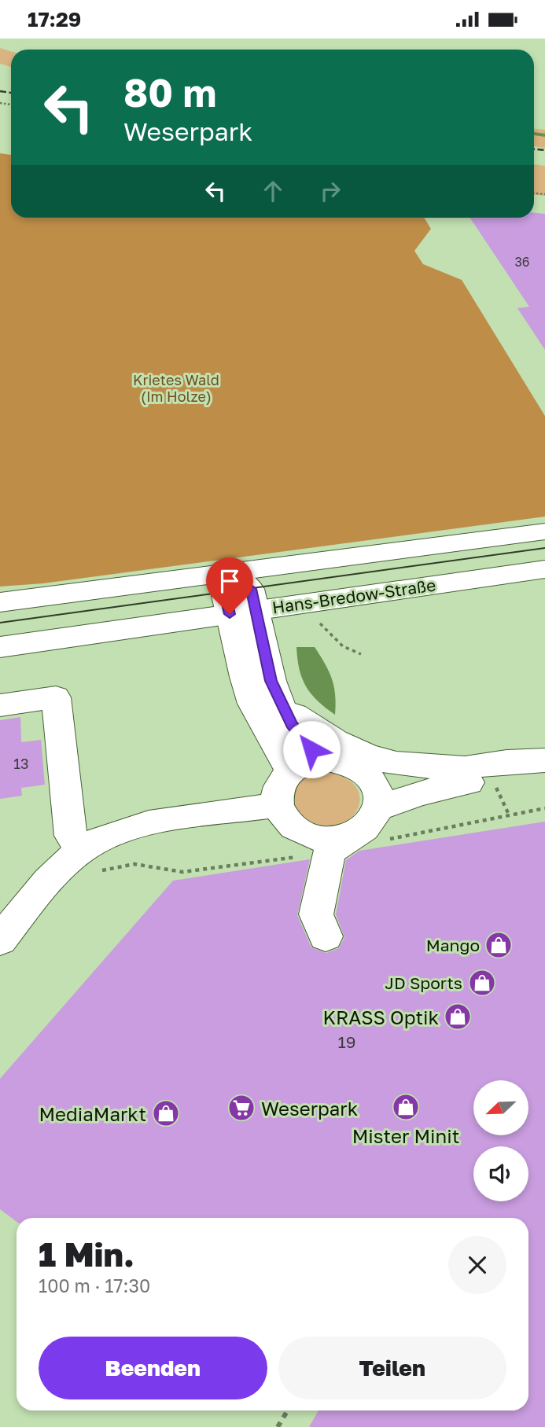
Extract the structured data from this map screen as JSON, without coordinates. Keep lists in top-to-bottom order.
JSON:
{
  "streets": {
    "main road": ["Hans-Bredow-Straße"]
  },
  "parks": ["Krietes Wald (Im Holze)"],
  "places": {
    "shop": [
      "Mango",
      "JD Sports",
      "KRASS Optik",
      "Mister Minit",
      "MediaMarkt"
    ],
    "supermarket": ["Weserpark"]
  },
  "house_numbers": ["36", "13", "19"],
  "north": "bottom left",
  "page": {
    "status": "17:29",
    "turn": ["80 m", "Weserpark"],
    "heading": ["1 Min.", "100 m · 17:30"],
    "buttons": ["Beenden", "Teilen"]
  }
}
